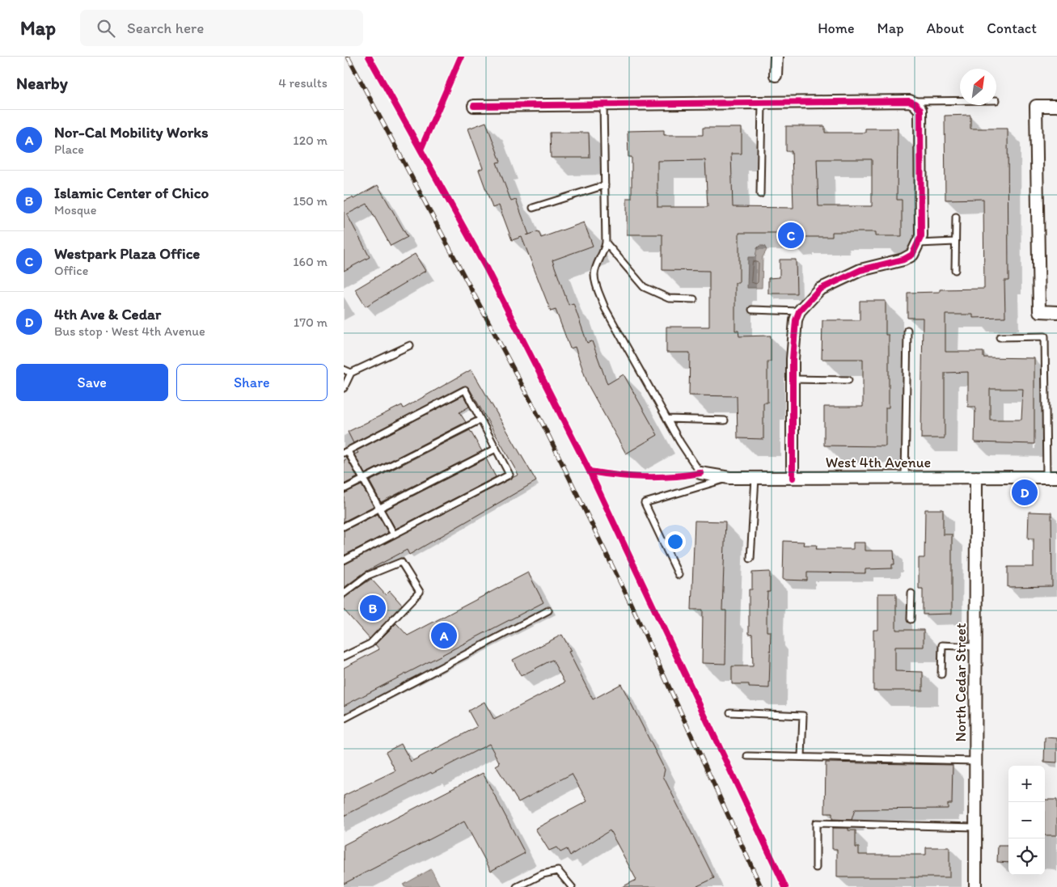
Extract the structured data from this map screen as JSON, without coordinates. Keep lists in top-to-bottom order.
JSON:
{
  "streets": {
    "street": ["West 4th Avenue", "North Cedar Street"]
  },
  "crossings": [
    ["West 4th Avenue", "North Cedar Street"]
  ],
  "north": "top right",
  "page": {
    "header": "Map",
    "search": "Search here",
    "nav": [
      "Home",
      "Map",
      "About",
      "Contact"
    ],
    "heading": ["Nearby", "4 results"],
    "list": [
      {
        "mark": "A",
        "name": "Nor-Cal Mobility Works",
        "note": "Place",
        "value": "120 m"
      },
      {
        "mark": "B",
        "name": "Islamic Center of Chico",
        "note": "Mosque",
        "value": "150 m"
      },
      {
        "mark": "C",
        "name": "Westpark Plaza Office",
        "note": "Office",
        "value": "160 m"
      },
      {
        "mark": "D",
        "name": "4th Ave & Cedar",
        "note": "Bus stop · West 4th Avenue",
        "value": "170 m"
      }
    ],
    "pins": [
      "C",
      "D",
      "B",
      "A"
    ],
    "buttons": ["Save", "Share"],
    "map_buttons": ["+", "−"]
  }
}
